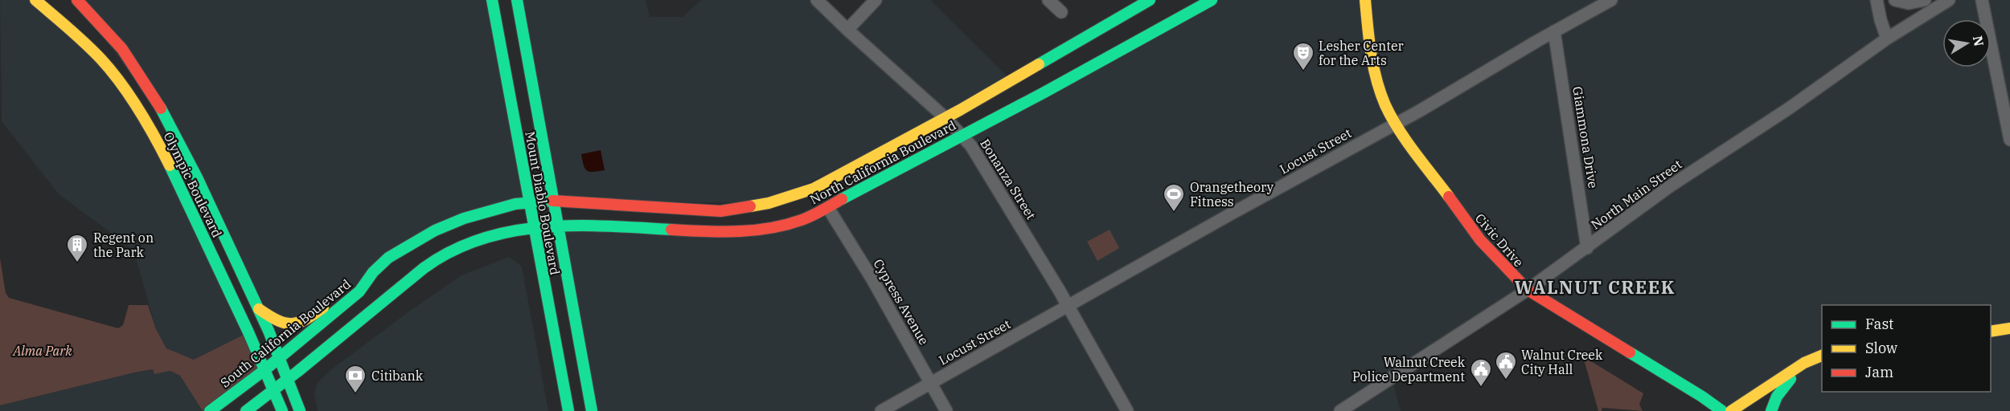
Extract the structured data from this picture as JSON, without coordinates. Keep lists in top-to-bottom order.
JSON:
{
  "streets": {
    "main road": [
      "North California Boulevard",
      "Olympic Boulevard",
      "Mount Diablo Boulevard",
      "Civic Drive",
      "South California Boulevard"
    ],
    "street": [
      "Giammona Drive",
      "Locust Street",
      "Bonanza Street",
      "North Main Street",
      "Cypress Avenue"
    ]
  },
  "crossings": [
    ["Giammona Drive", "Locust Street"],
    ["Giammona Drive", "North Main Street"],
    ["Locust Street", "Bonanza Street"],
    ["Locust Street", "Civic Drive"],
    ["Locust Street", "Cypress Avenue"],
    ["North California Boulevard", "Bonanza Street"],
    ["North California Boulevard", "Mount Diablo Boulevard"],
    ["North California Boulevard", "Cypress Avenue"],
    ["North California Boulevard", "South California Boulevard"],
    ["Olympic Boulevard", "South California Boulevard"],
    ["North Main Street", "Civic Drive"],
    ["Mount Diablo Boulevard", "South California Boulevard"]
  ],
  "districts": ["WALNUT CREEK"],
  "parks": ["Alma Park"],
  "places": {
    "theatre": ["Lesher Center for the Arts"],
    "sports": ["Orangetheory Fitness"],
    "building": ["Regent on the Park"],
    "public building": ["Walnut Creek City Hall", "Walnut Creek Police Department"],
    "bank": ["Citibank"]
  },
  "legend": ["Fast", "Slow", "Jam"],
  "north": "right"
}
